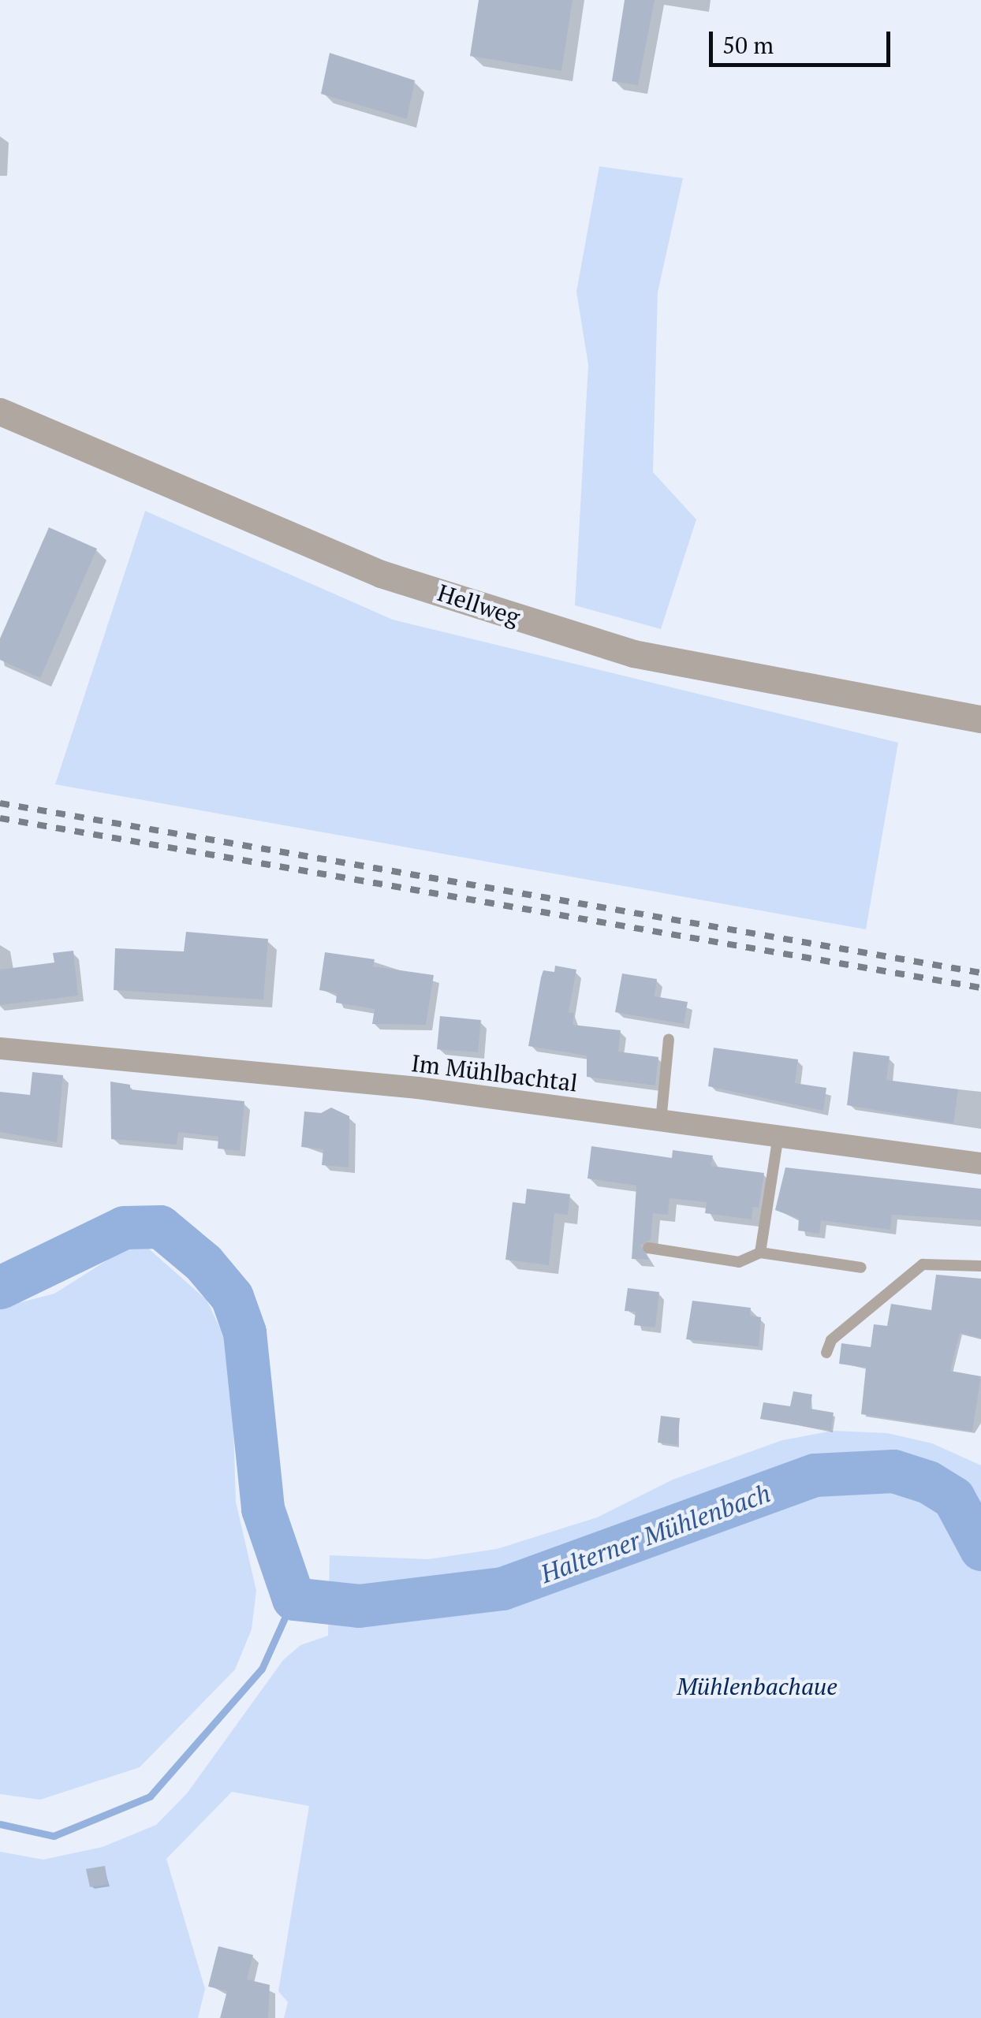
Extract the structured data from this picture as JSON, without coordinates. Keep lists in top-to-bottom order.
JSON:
{
  "streets": {
    "street": ["Hellweg", "Im Mühlbachtal"]
  },
  "water": ["Halterner Mühlenbach"],
  "parks": ["Mühlenbachaue"],
  "scale_bar": "50 m"
}
